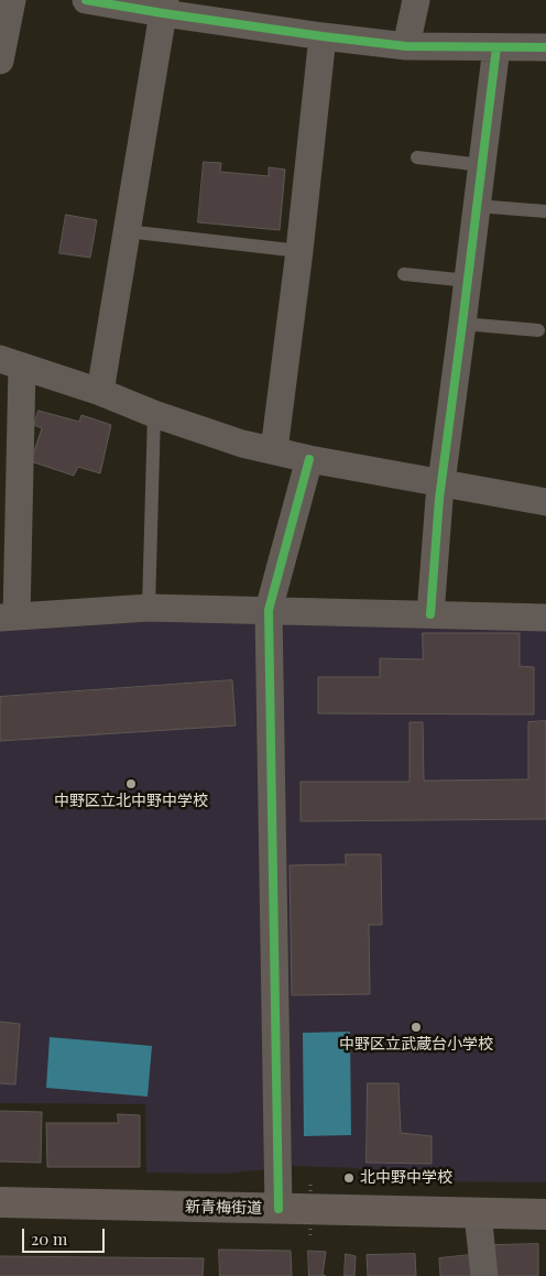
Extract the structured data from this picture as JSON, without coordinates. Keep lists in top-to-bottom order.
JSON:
{
  "streets": {
    "main road": ["新青梅街道"]
  },
  "places": ["中野区立北中野中学校", "中野区立武蔵台小学校", "北中野中学校"],
  "scale_bar": "20 m"
}
